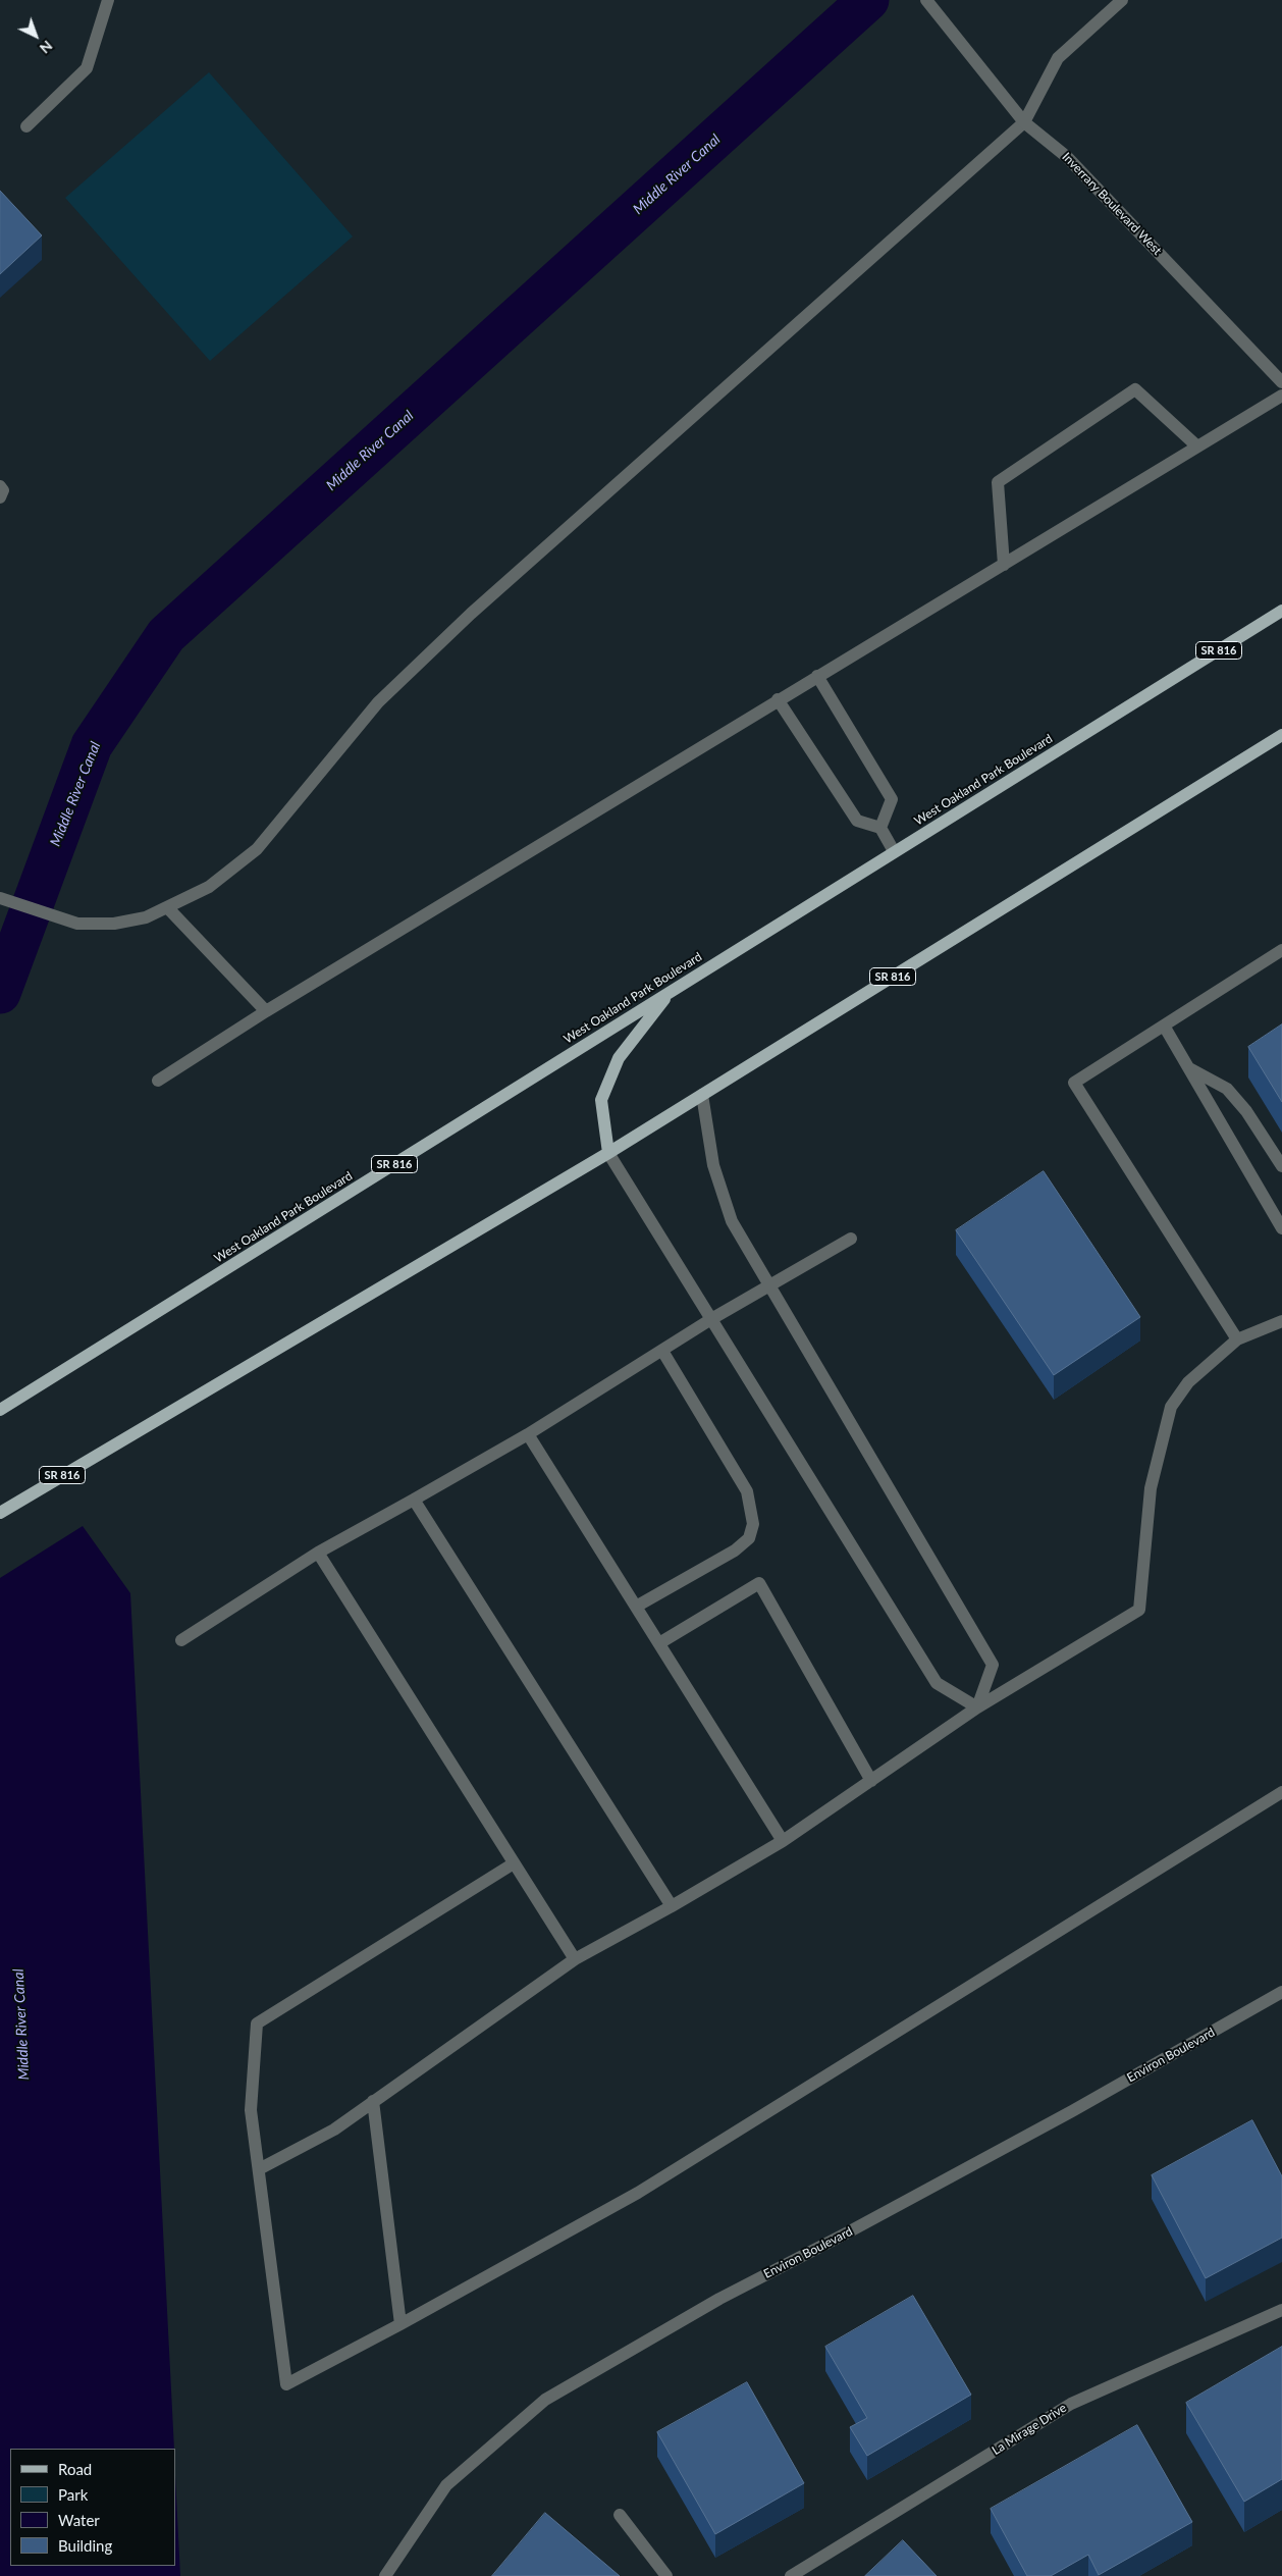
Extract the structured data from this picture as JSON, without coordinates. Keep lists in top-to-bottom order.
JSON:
{
  "streets": {
    "main road": ["SR 816", "West Oakland Park Boulevard"],
    "street": ["Inverrary Boulevard West", "Environ Boulevard", "La Mirage Drive"]
  },
  "water": ["Middle River Canal"],
  "legend": [
    "Road",
    "Park",
    "Water",
    "Building"
  ],
  "north": "bottom right"
}
